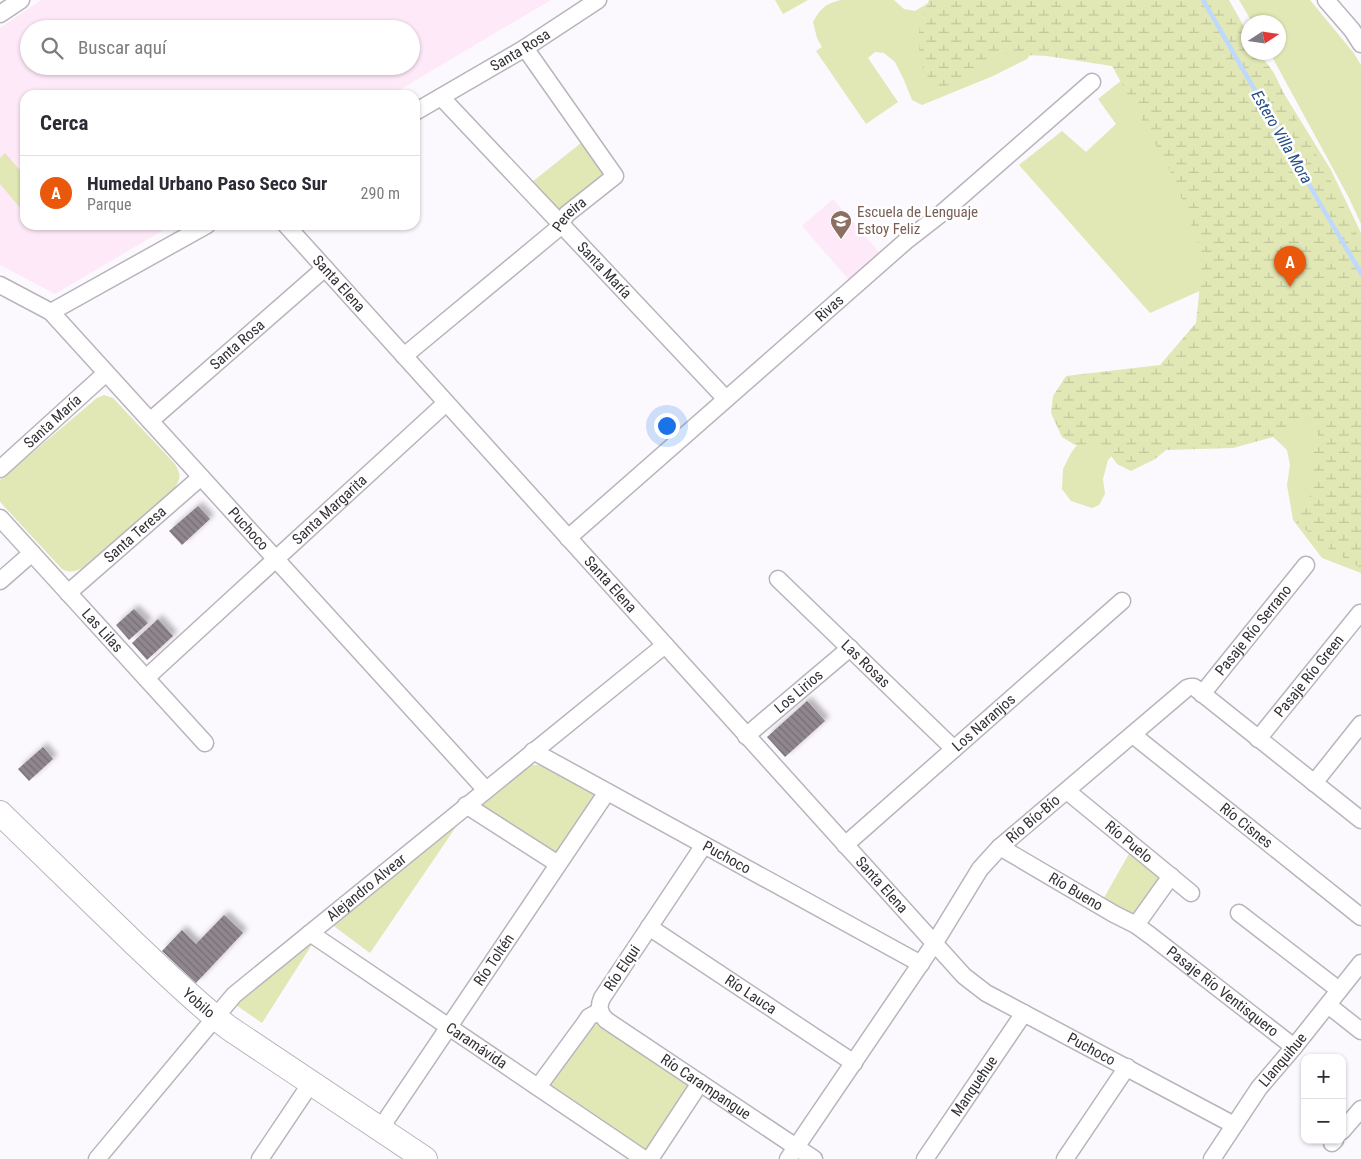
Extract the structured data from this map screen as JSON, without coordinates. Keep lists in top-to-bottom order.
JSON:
{
  "streets": {
    "main road": ["Yobilo"],
    "street": [
      "Santa Rosa",
      "Pereira",
      "Santa María",
      "Santa Elena",
      "Rivas",
      "Santa Margarita",
      "Puchoco",
      "Santa Teresa",
      "Pasaje Río Serrano",
      "Las Lilas",
      "Las Rosas",
      "Pasaje Río Green",
      "Los Lirios",
      "Los Naranjos",
      "Río Bío-Bío",
      "Río Cisnes",
      "Río Puelo",
      "Alejandro Alvear",
      "Río Bueno",
      "Río Toltén",
      "Río Elqui",
      "Pasaje Río Ventisquero",
      "Río Lauca",
      "Caramávida",
      "Llanquihue",
      "Río Carampangue",
      "Manquehue"
    ]
  },
  "crossings": [
    ["Santa Rosa", "Pereira"],
    ["Santa Rosa", "Santa María"],
    ["Santa Rosa", "Santa Elena"],
    ["Santa Rosa", "Puchoco"],
    ["Pereira", "Santa María"],
    ["Pereira", "Santa Elena"],
    ["Santa María", "Rivas"],
    ["Santa María", "Puchoco"],
    ["Santa Elena", "Rivas"],
    ["Santa Elena", "Santa Margarita"],
    ["Santa Elena", "Puchoco"],
    ["Santa Elena", "Los Lirios"],
    ["Santa Elena", "Los Naranjos"],
    ["Santa Elena", "Río Bío-Bío"],
    ["Santa Elena", "Alejandro Alvear"],
    ["Santa Margarita", "Puchoco"],
    ["Santa Margarita", "Las Lilas"],
    ["Puchoco", "Santa Teresa"],
    ["Puchoco", "Río Bío-Bío"],
    ["Puchoco", "Alejandro Alvear"],
    ["Puchoco", "Río Toltén"],
    ["Puchoco", "Río Elqui"],
    ["Puchoco", "Llanquihue"],
    ["Puchoco", "Manquehue"],
    ["Santa Teresa", "Las Lilas"],
    ["Pasaje Río Serrano", "Río Bío-Bío"],
    ["Las Rosas", "Los Lirios"],
    ["Las Rosas", "Los Naranjos"],
    ["Río Bío-Bío", "Río Cisnes"],
    ["Río Bío-Bío", "Río Puelo"],
    ["Río Bío-Bío", "Río Bueno"],
    ["Río Bío-Bío", "Río Lauca"],
    ["Río Bío-Bío", "Río Carampangue"],
    ["Alejandro Alvear", "Yobilo"],
    ["Alejandro Alvear", "Caramávida"],
    ["Río Bueno", "Pasaje Río Ventisquero"],
    ["Río Toltén", "Yobilo"],
    ["Río Toltén", "Caramávida"],
    ["Río Elqui", "Río Lauca"],
    ["Río Elqui", "Caramávida"],
    ["Río Elqui", "Río Carampangue"],
    ["Pasaje Río Ventisquero", "Llanquihue"]
  ],
  "water": ["Estero Villa Mora"],
  "places": {
    "school or university": ["Escuela de Lenguaje Estoy Feliz"]
  },
  "north": "right",
  "page": {
    "search": "Buscar aquí",
    "heading": "Cerca",
    "list": [
      {
        "mark": "A",
        "name": "Humedal Urbano Paso Seco Sur",
        "note": "Parque",
        "value": "290 m"
      }
    ],
    "pins": "A",
    "map_buttons": ["+", "−"]
  }
}
